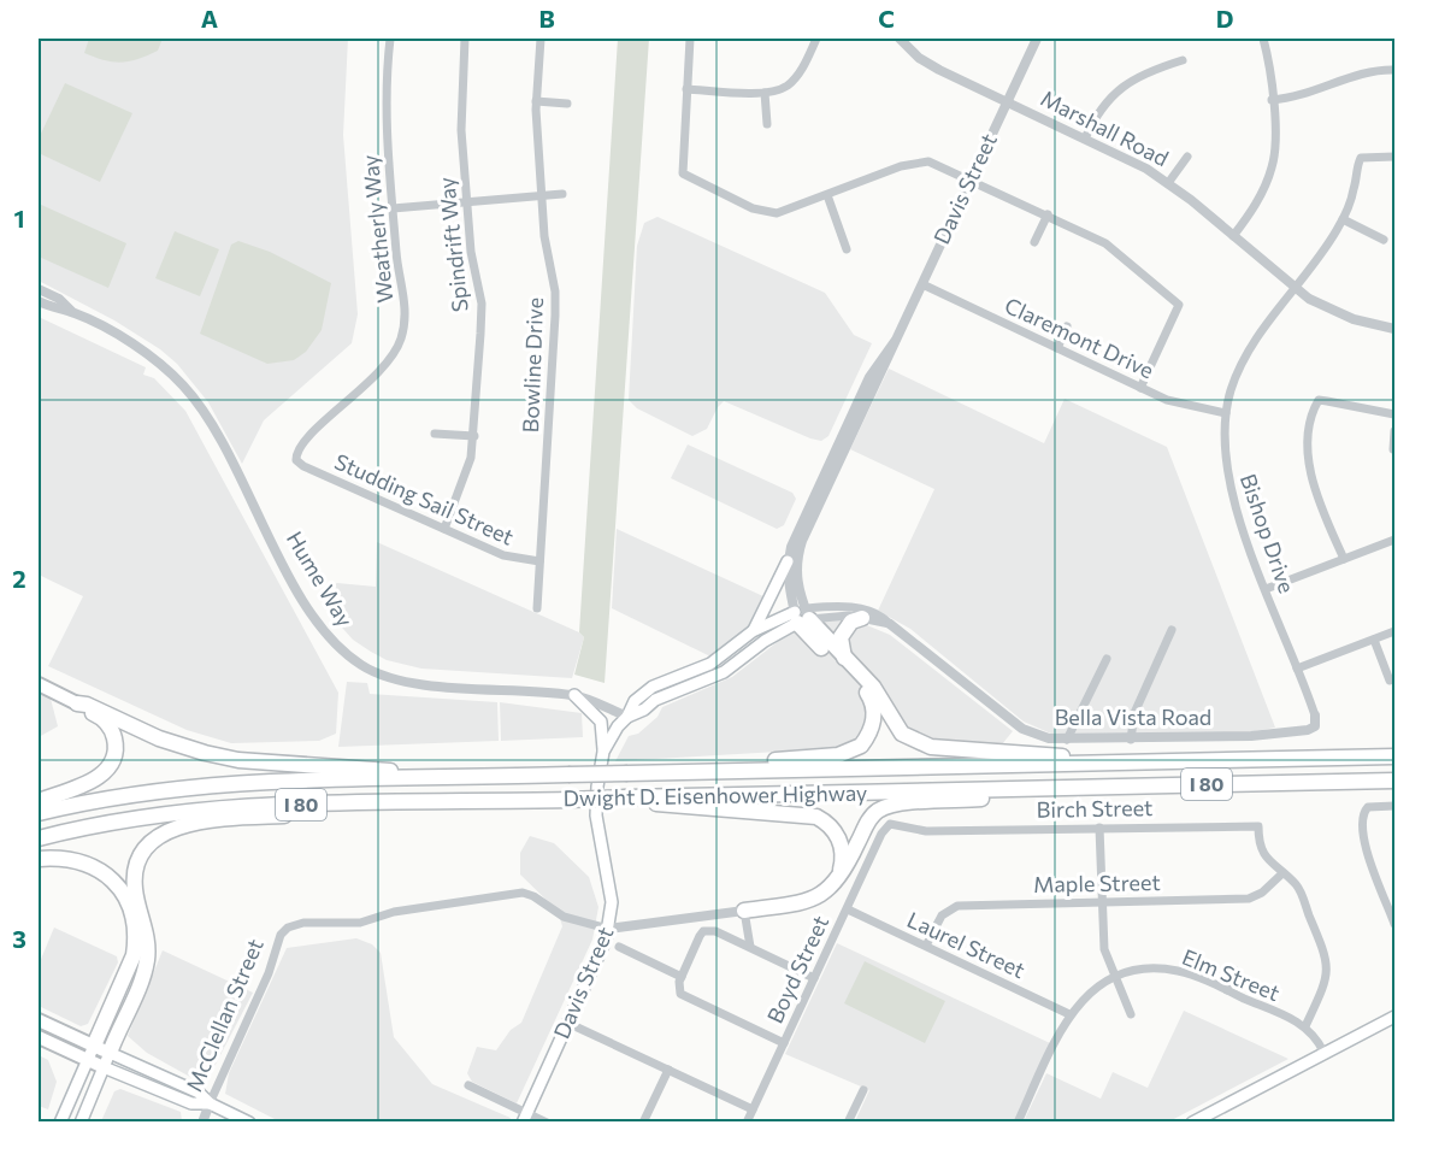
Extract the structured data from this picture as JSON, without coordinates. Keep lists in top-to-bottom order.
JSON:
{
  "streets": {
    "highway": ["I 80", "Dwight D. Eisenhower Highway"],
    "main road": ["Davis Street"],
    "street": [
      "Marshall Road",
      "Weatherly Way",
      "Spindrift Way",
      "Claremont Drive",
      "Bowline Drive",
      "Studding Sail Street",
      "Bishop Drive",
      "Hume Way",
      "Bella Vista Road",
      "Birch Street",
      "Maple Street",
      "Laurel Street",
      "Boyd Street",
      "Elm Street",
      "McClellan Street"
    ]
  },
  "crossings": [
    ["Marshall Road", "Davis Street"],
    ["Marshall Road", "Bishop Drive"],
    ["Davis Street", "Claremont Drive"],
    ["Davis Street", "Hume Way"],
    ["Davis Street", "Bella Vista Road"],
    ["Davis Street", "McClellan Street"],
    ["Weatherly Way", "Studding Sail Street"],
    ["Spindrift Way", "Studding Sail Street"],
    ["Claremont Drive", "Bishop Drive"],
    ["Bowline Drive", "Studding Sail Street"],
    ["Bishop Drive", "Bella Vista Road"],
    ["Birch Street", "Maple Street"],
    ["Birch Street", "Boyd Street"],
    ["Birch Street", "Elm Street"],
    ["Maple Street", "Laurel Street"],
    ["Laurel Street", "Boyd Street"],
    ["Laurel Street", "Elm Street"]
  ],
  "grid": {
    "columns": [
      "A",
      "B",
      "C",
      "D"
    ],
    "rows": ["1", "2", "3"]
  }
}
